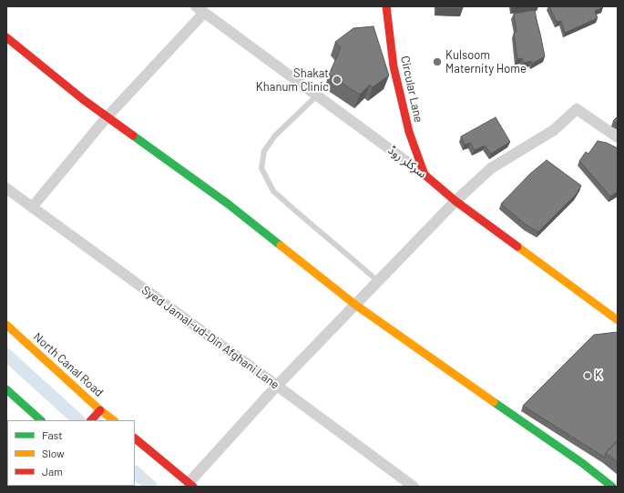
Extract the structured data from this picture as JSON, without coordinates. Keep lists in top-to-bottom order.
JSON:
{
  "streets": {
    "street": [
      "Circular Lane",
      "سرکلر روڈ",
      "Syed Jamal-ud-Din Afghani Lane",
      "North Canal Road"
    ]
  },
  "crossings": [
    ["Circular Lane", "سرکلر روڈ"]
  ],
  "places": ["Kulsoom Maternity Home", "Shakat Khanum Clinic", "K"],
  "legend": ["Fast", "Slow", "Jam"]
}
